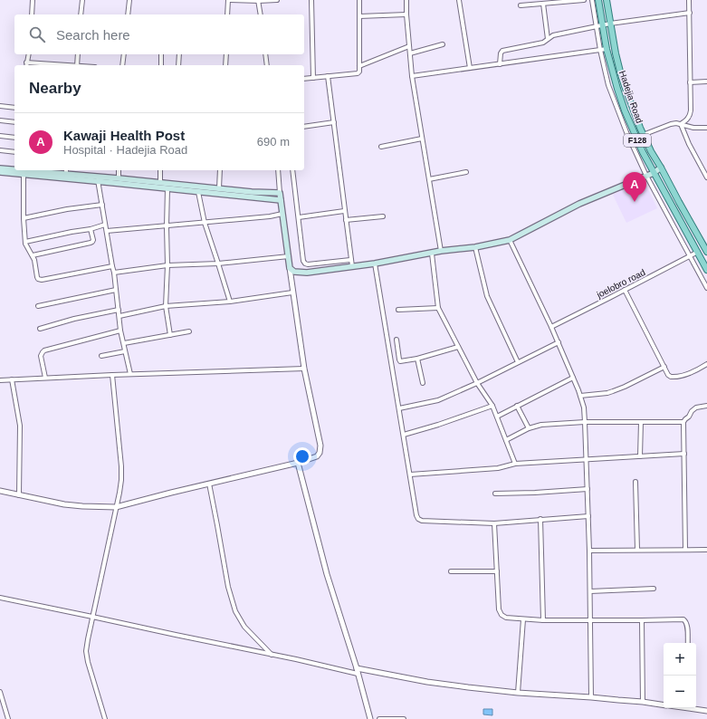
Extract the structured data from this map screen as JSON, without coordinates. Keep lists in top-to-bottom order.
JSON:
{
  "streets": {
    "main road": ["Hadejia Road", "F128"],
    "street": ["joelobro road"]
  },
  "crossings": [
    ["Hadejia Road", "joelobro road"]
  ],
  "page": {
    "search": "Search here",
    "heading": "Nearby",
    "list": [
      {
        "mark": "A",
        "name": "Kawaji Health Post",
        "note": "Hospital · Hadejia Road",
        "value": "690 m"
      }
    ],
    "pins": "A",
    "map_buttons": ["+", "−"]
  }
}
